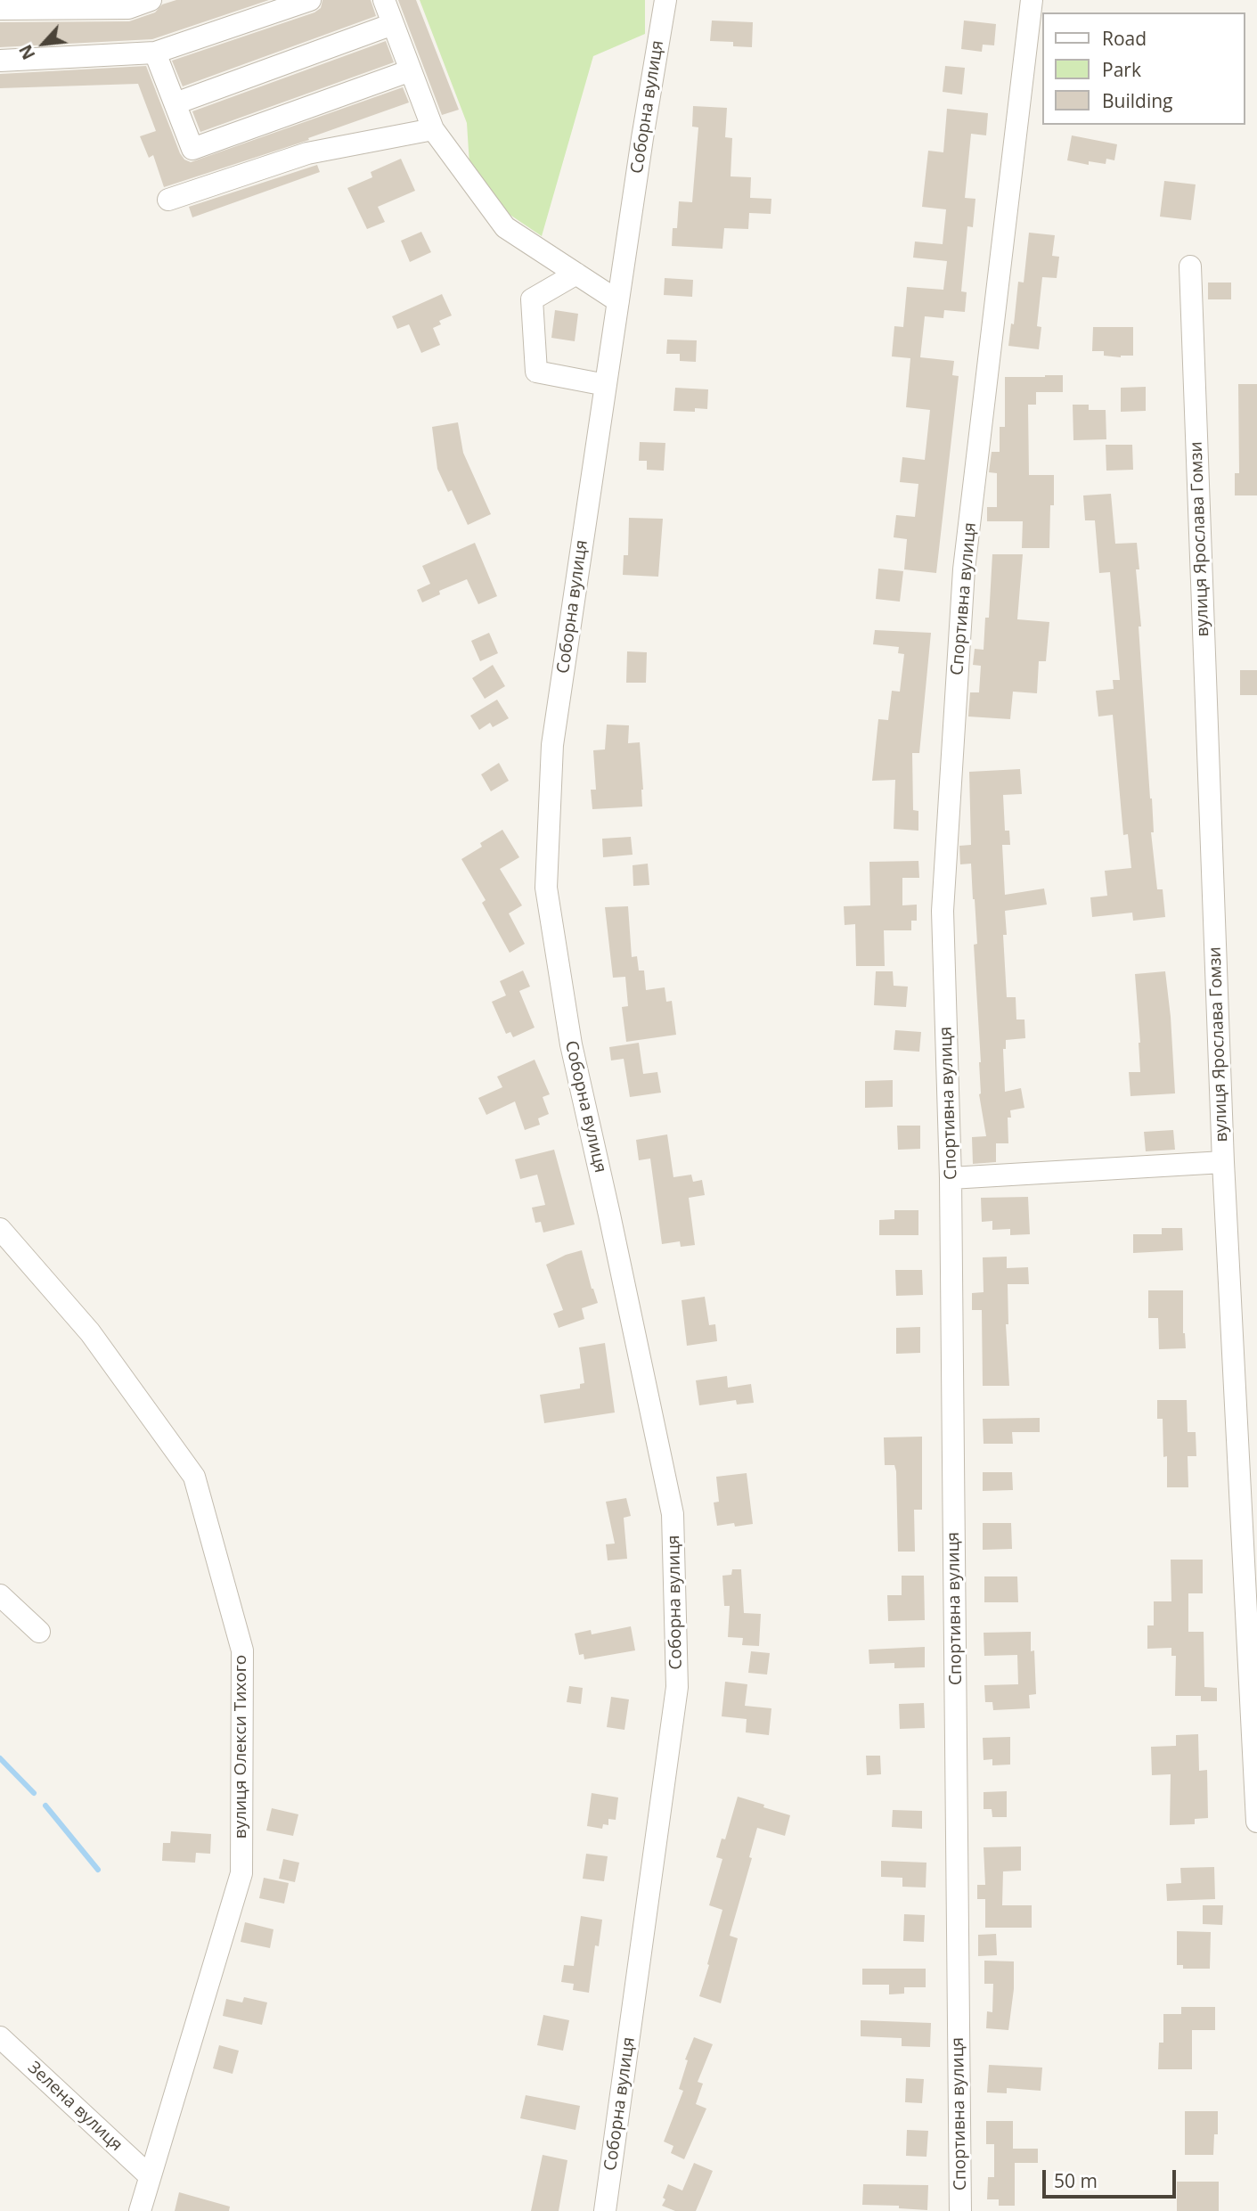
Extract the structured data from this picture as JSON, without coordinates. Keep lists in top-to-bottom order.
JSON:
{
  "streets": {
    "street": [
      "Соборна вулиця",
      "вулиця Ярослава Гомзи",
      "Спортивна вулиця",
      "вулиця Олекси Тихого",
      "Зелена вулиця"
    ]
  },
  "crossings": [
    ["вулиця Олекси Тихого", "Зелена вулиця"]
  ],
  "legend": ["Road", "Park", "Building"],
  "scale_bar": "50 m",
  "north": "bottom left"
}
